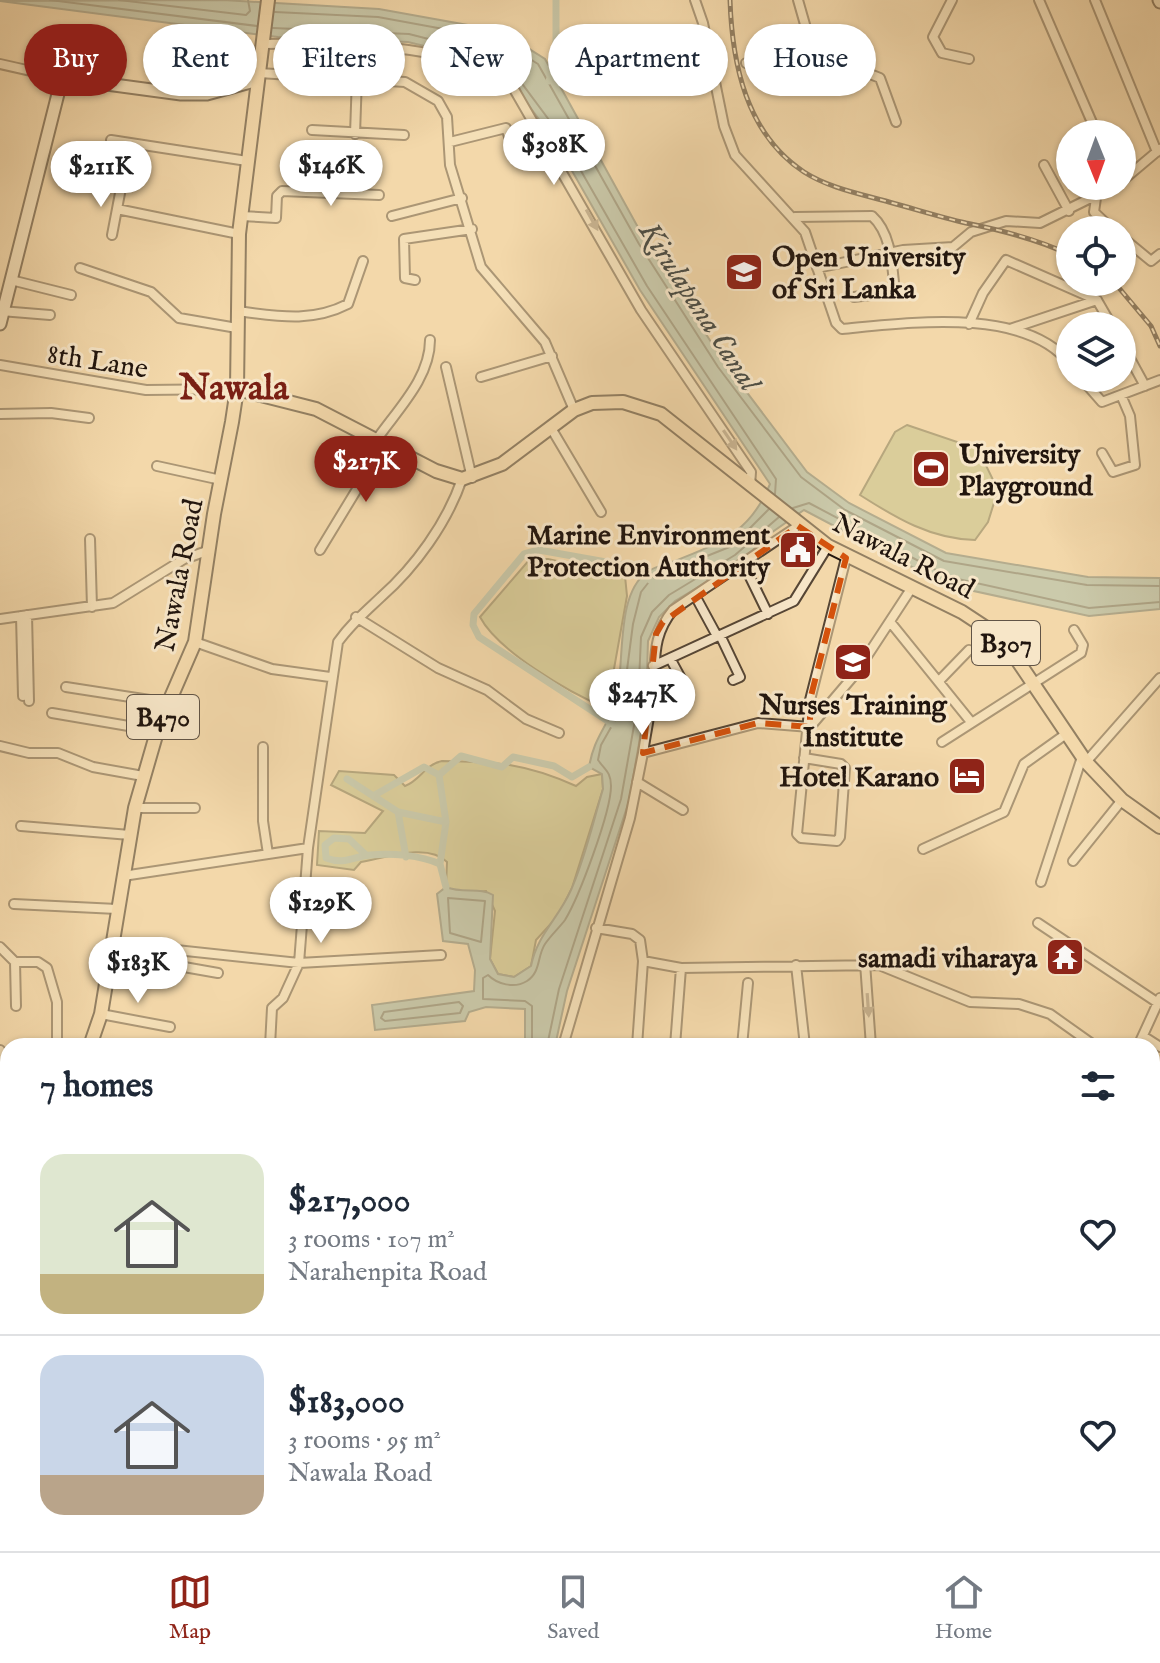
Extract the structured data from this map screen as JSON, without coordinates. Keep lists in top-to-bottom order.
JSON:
{
  "streets": {
    "main road": ["Nawala Road", "B307", "B470"],
    "street": ["8th Lane"]
  },
  "crossings": [
    ["8th Lane", "Nawala Road"],
    ["Nawala Road", "B307"]
  ],
  "districts": ["Nawala"],
  "water": ["Kirulapana Canal"],
  "places": {
    "school or university": ["Open University of Sri Lanka", "Nurses Training Institute"],
    "sports": ["University Playground"],
    "public building": ["Marine Environment Protection Authority"],
    "hotel": ["Hotel Karano"],
    "temple": ["samadi viharaya"]
  },
  "north": "bottom",
  "page": {
    "chip": [
      "Buy",
      "Rent",
      "Filters",
      "New",
      "Apartment",
      "House"
    ],
    "price": [
      "$308K",
      "$146K",
      "$211K",
      "$217K",
      "$247K",
      "$129K",
      "$183K"
    ],
    "heading": "7 homes",
    "list": [
      {
        "name": "$217,000",
        "note": "3 rooms · 107 m² · Narahenpita Road"
      },
      {
        "name": "$183,000",
        "note": "3 rooms · 95 m² · Nawala Road"
      }
    ],
    "tabs": ["Map", "Saved", "Home"]
  }
}
